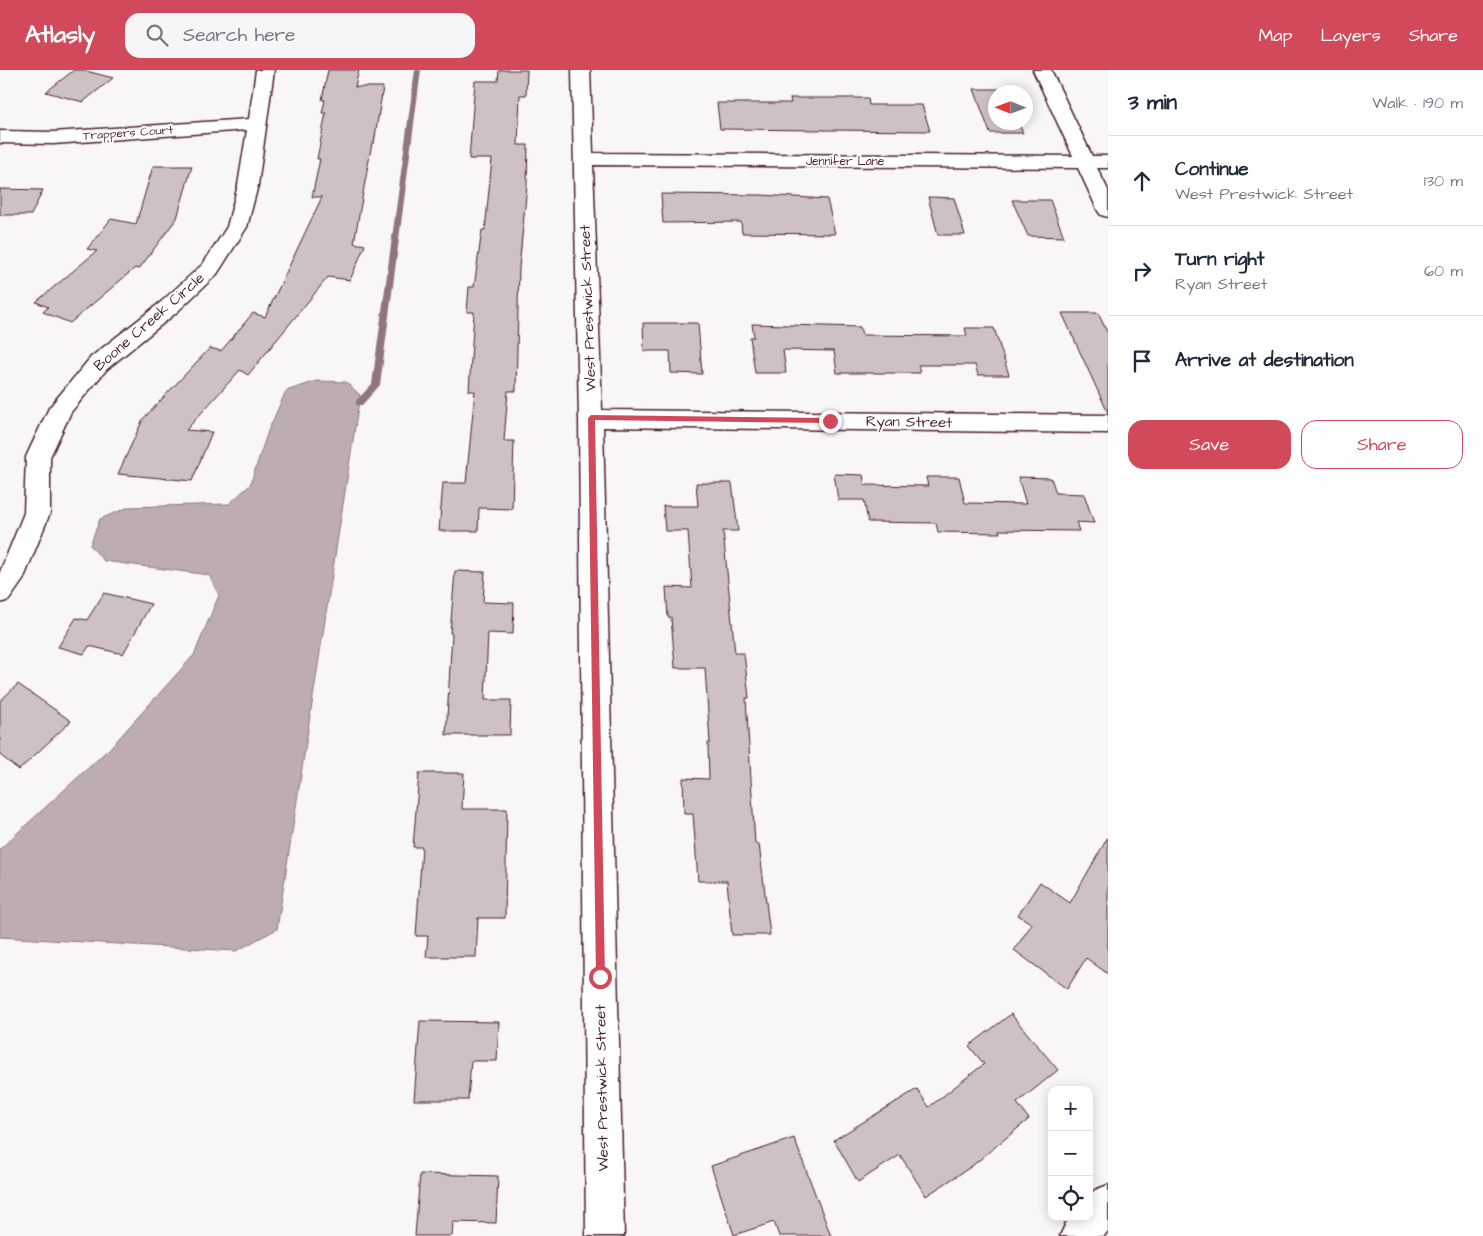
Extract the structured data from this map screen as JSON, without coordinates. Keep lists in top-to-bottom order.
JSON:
{
  "streets": {
    "street": [
      "Trappers Court",
      "Jennifer Lane",
      "West Prestwick Street",
      "Boone Creek Circle",
      "Ryan Street"
    ]
  },
  "crossings": [
    ["Trappers Court", "Boone Creek Circle"],
    ["Jennifer Lane", "West Prestwick Street"],
    ["West Prestwick Street", "Ryan Street"]
  ],
  "north": "left",
  "page": {
    "header": "Atlasly",
    "search": "Search here",
    "nav": ["Map", "Layers", "Share"],
    "heading": ["3 min", "Walk · 190 m"],
    "list": [
      ["Continue", "West Prestwick Street", "130 m"],
      ["Turn right", "Ryan Street", "60 m"],
      "Arrive at destination"
    ],
    "buttons": ["Save", "Share"],
    "map_buttons": ["+", "−"]
  }
}
